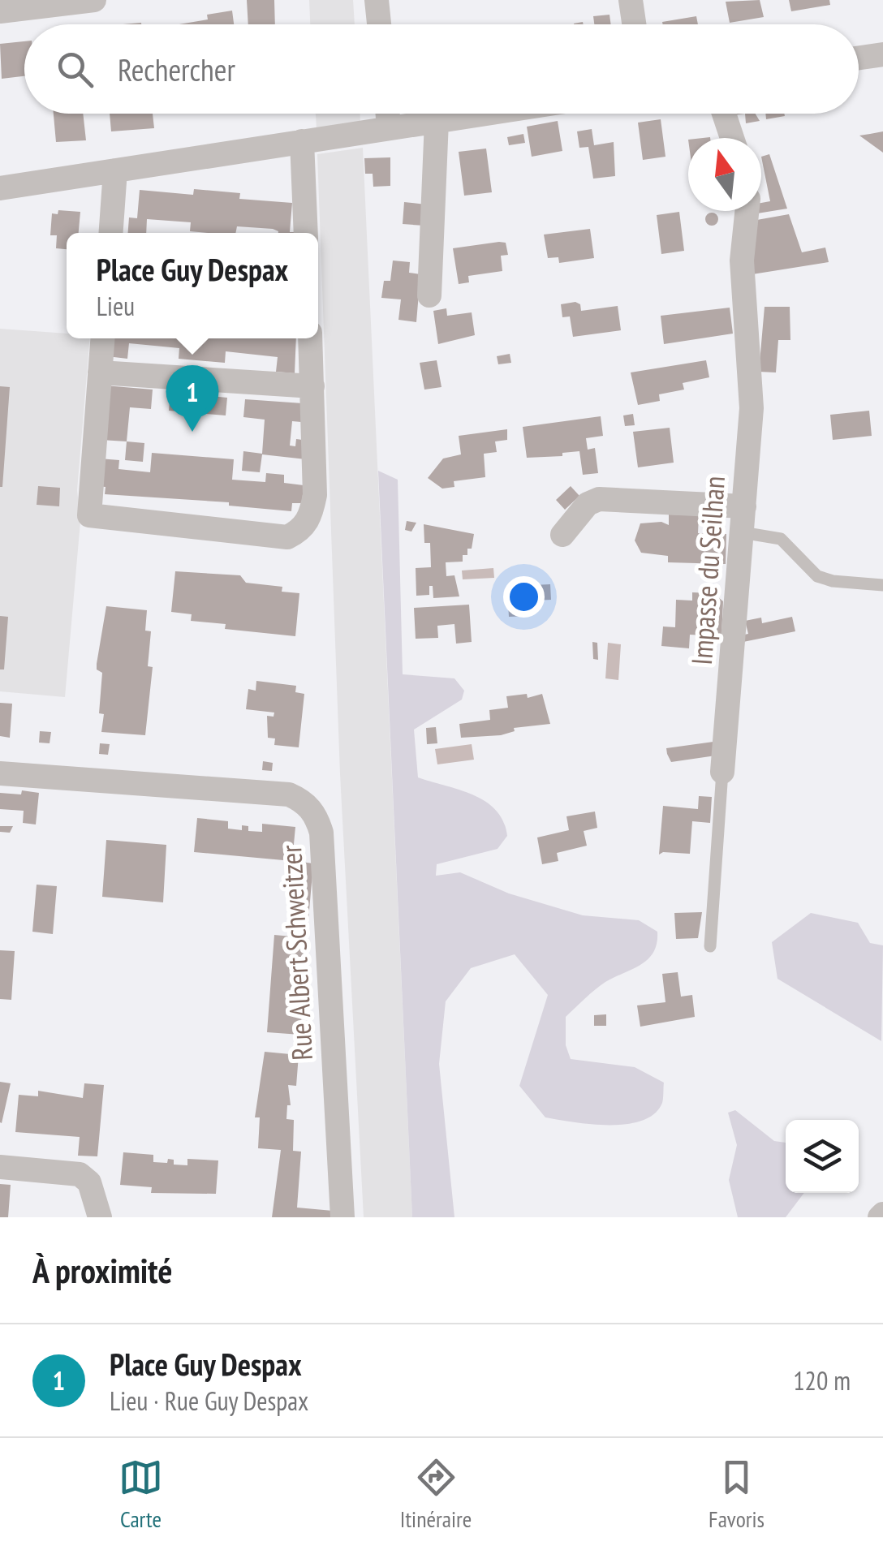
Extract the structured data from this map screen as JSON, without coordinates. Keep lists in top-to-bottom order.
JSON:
{
  "streets": {
    "street": ["Impasse du Seilhan", "Rue Albert Schweitzer"]
  },
  "north": "top",
  "page": {
    "search": "Rechercher",
    "popup": ["Place Guy Despax", "Lieu"],
    "pins": "1",
    "heading": "À proximité",
    "list": [
      {
        "mark": "1",
        "name": "Place Guy Despax",
        "note": "Lieu · Rue Guy Despax",
        "value": "120 m"
      }
    ],
    "nav": ["Carte", "Itinéraire", "Favoris"]
  }
}
